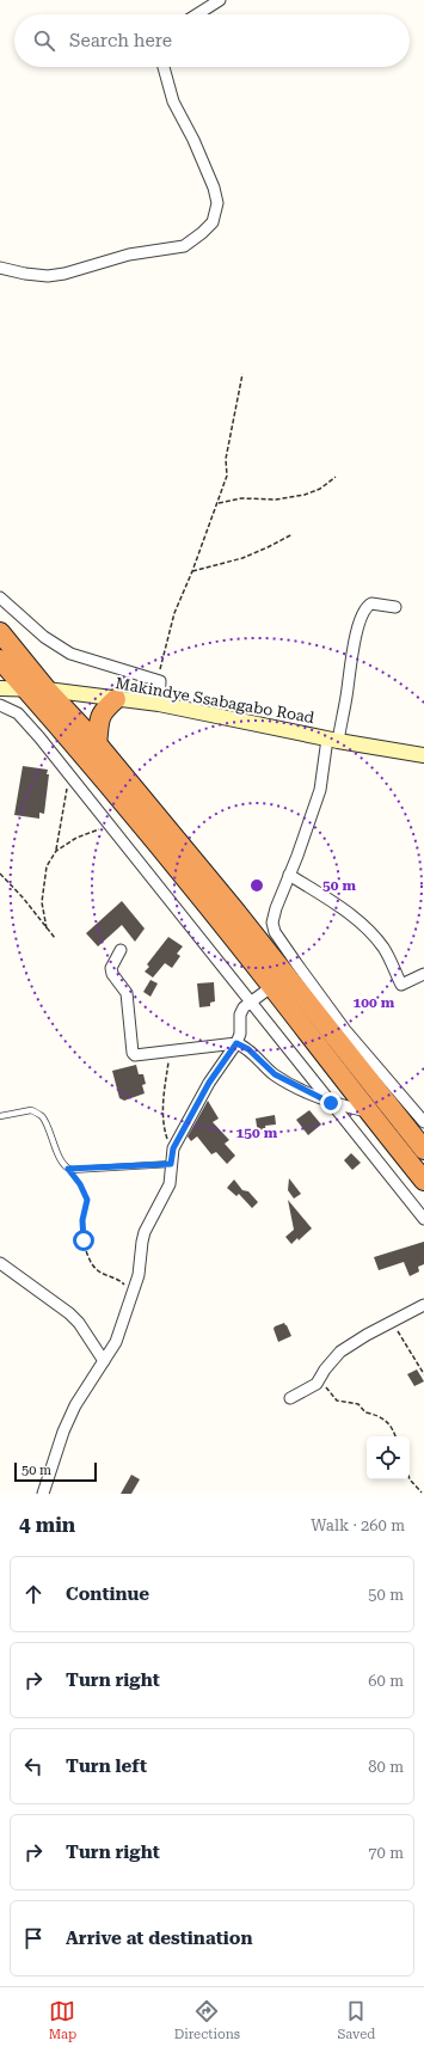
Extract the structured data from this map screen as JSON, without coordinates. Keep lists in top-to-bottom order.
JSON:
{
  "streets": {
    "street": ["Makindye Ssabagabo Road"]
  },
  "scale_bar": "50 m",
  "page": {
    "search": "Search here",
    "scale": "50 m",
    "heading": ["4 min", "Walk · 260 m"],
    "list": [
      ["Continue", "50 m"],
      ["Turn right", "60 m"],
      ["Turn left", "80 m"],
      ["Turn right", "70 m"],
      "Arrive at destination"
    ],
    "nav": ["Map", "Directions", "Saved"]
  },
  "rings": ["50 m", "100 m", "150 m"]
}
